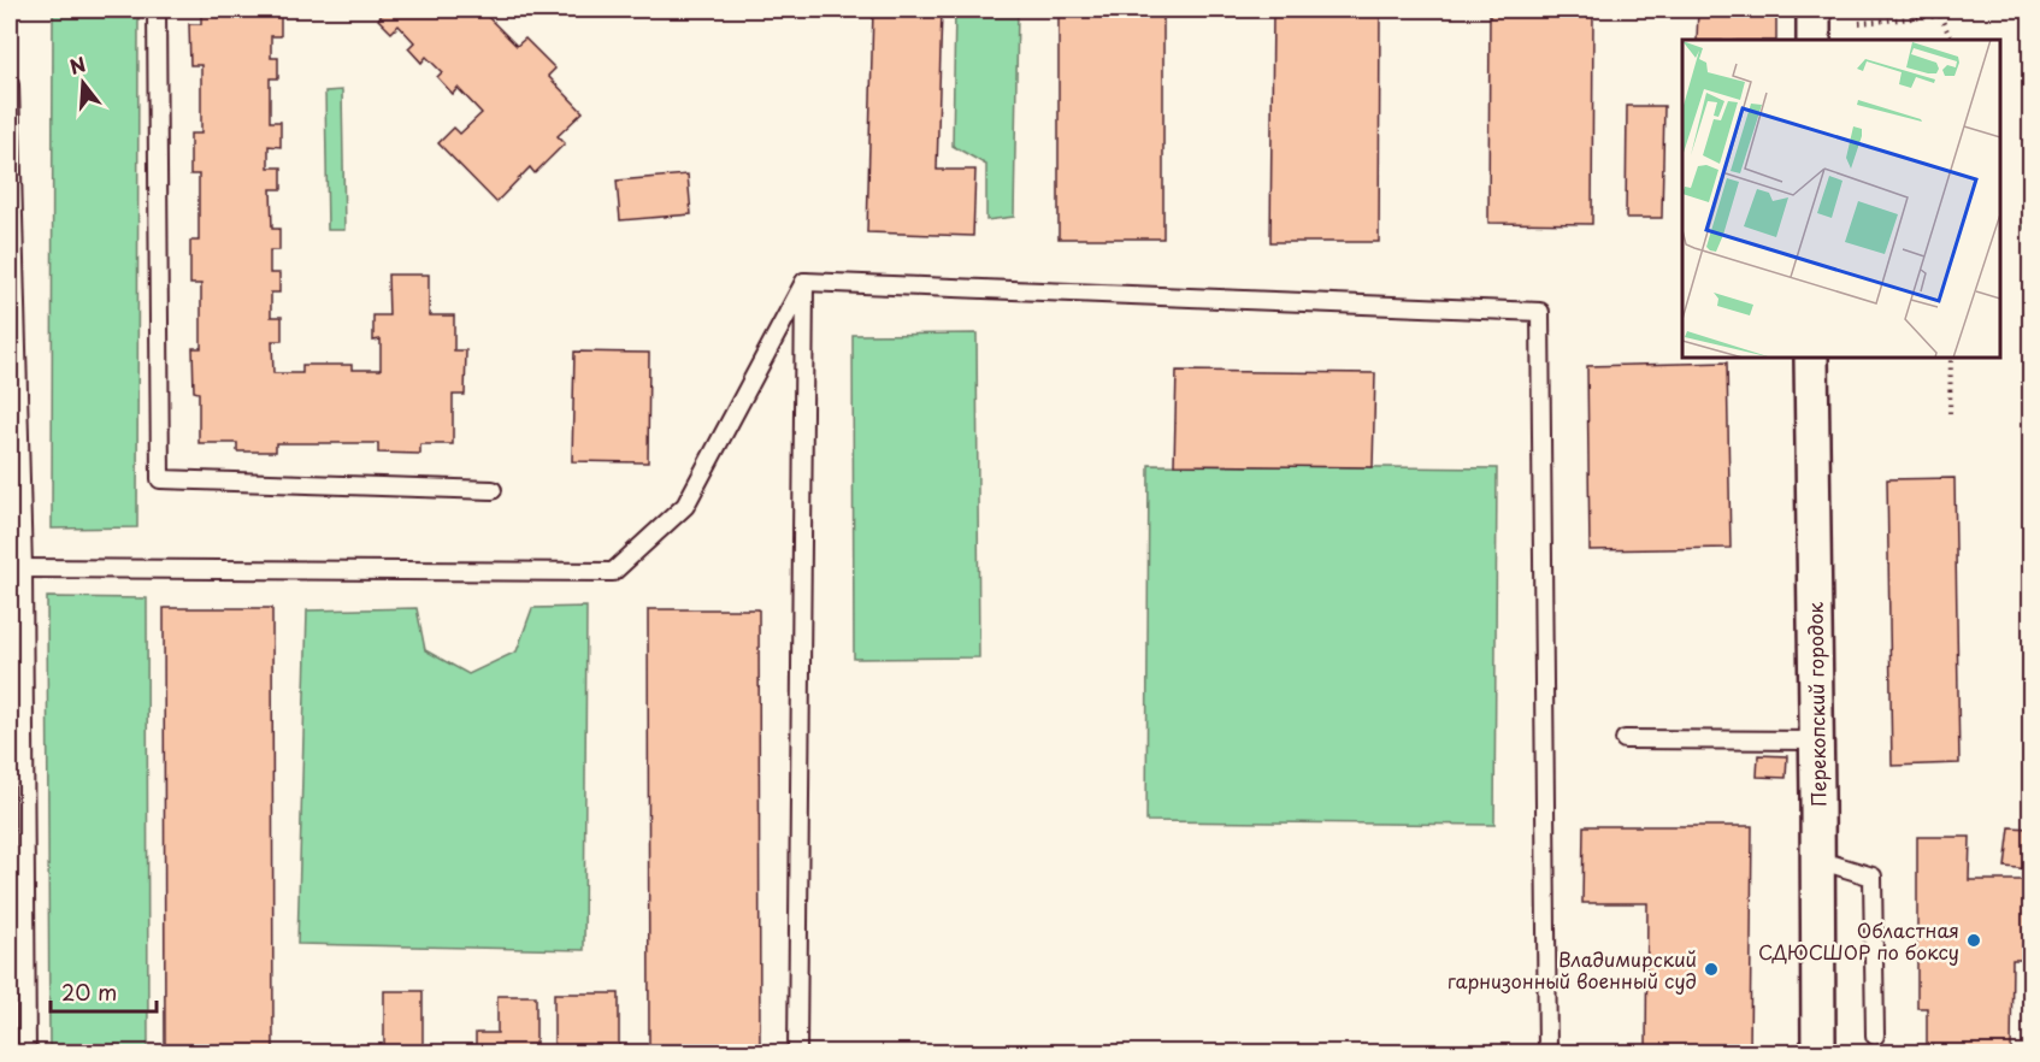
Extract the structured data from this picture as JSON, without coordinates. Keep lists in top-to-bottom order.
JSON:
{
  "streets": {
    "street": ["Перекопский городок"]
  },
  "places": ["Областная СДЮСШОР по боксу", "Владимирский гарнизонный военный суд"],
  "scale_bar": "20 m",
  "north": "top"
}
